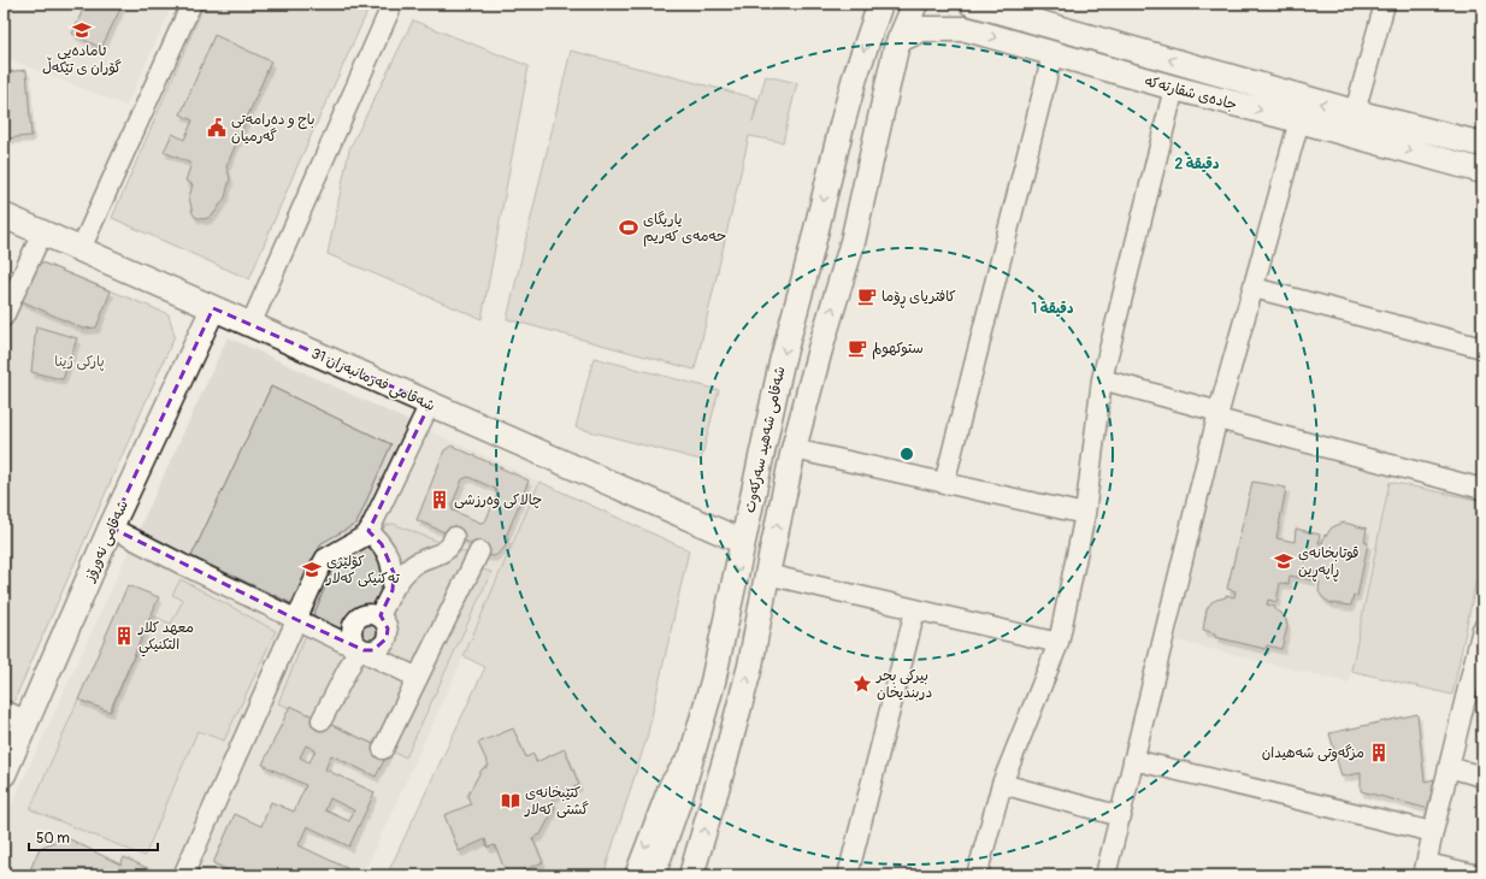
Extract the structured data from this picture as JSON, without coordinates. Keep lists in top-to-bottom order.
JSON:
{
  "streets": {
    "main road": [
      "جادەی شقارتەکە",
      "شەقامی فەرمانبەران 31",
      "شەقامی شەهید سەرکەوت",
      "شەقامی نەورۆز"
    ]
  },
  "crossings": [
    ["جادەی شقارتەکە", "شەقامی شەهید سەرکەوت"],
    ["شەقامی فەرمانبەران 31", "شەقامی شەهید سەرکەوت"],
    ["شەقامی فەرمانبەران 31", "شەقامی نەورۆز"]
  ],
  "parks": ["پارکی ژینا"],
  "places": {
    "school or university": ["ئامادەیی گۆران ی تێکەڵ", "قوتابخانەی ڕاپەڕین", "کۆلێژی تەکنیکی کەلار"],
    "public building": ["باج و دەرامەتی گەرمیان"],
    "sports": ["یاریگای ‌حەمەی کەریم"],
    "cafe": ["کافتریای ڕۆما", "ستوكهولم"],
    "building": ["چالاکی وەرزشی", "معهد كلار التكنيكي", "مزگەوتی شەهیدان"],
    "place": ["بيركى بحر دربنديخان"],
    "library": ["کتێبخانەی گشتی کەلار"]
  },
  "scale_bar": "50 m",
  "rings": ["2 دقيقة", "1 دقيقة"]
}
